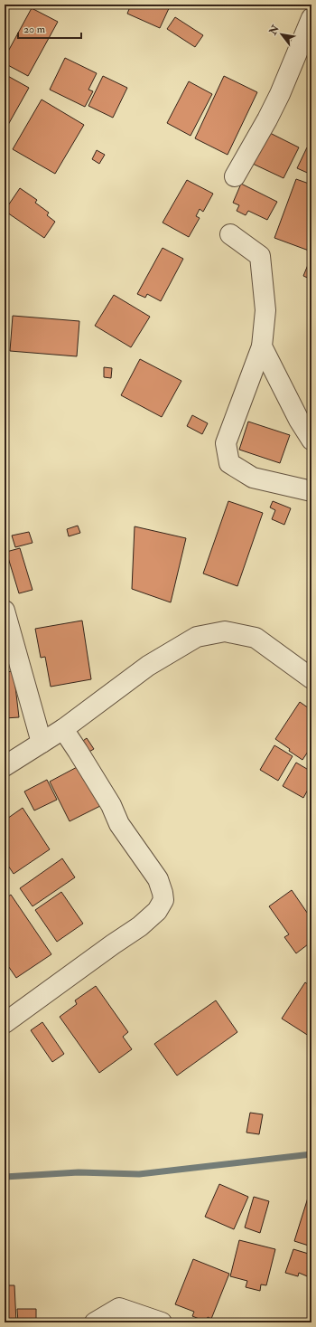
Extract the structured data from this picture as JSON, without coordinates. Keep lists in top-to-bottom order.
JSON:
{
  "scale_bar": "20 m",
  "north": "top left"
}
